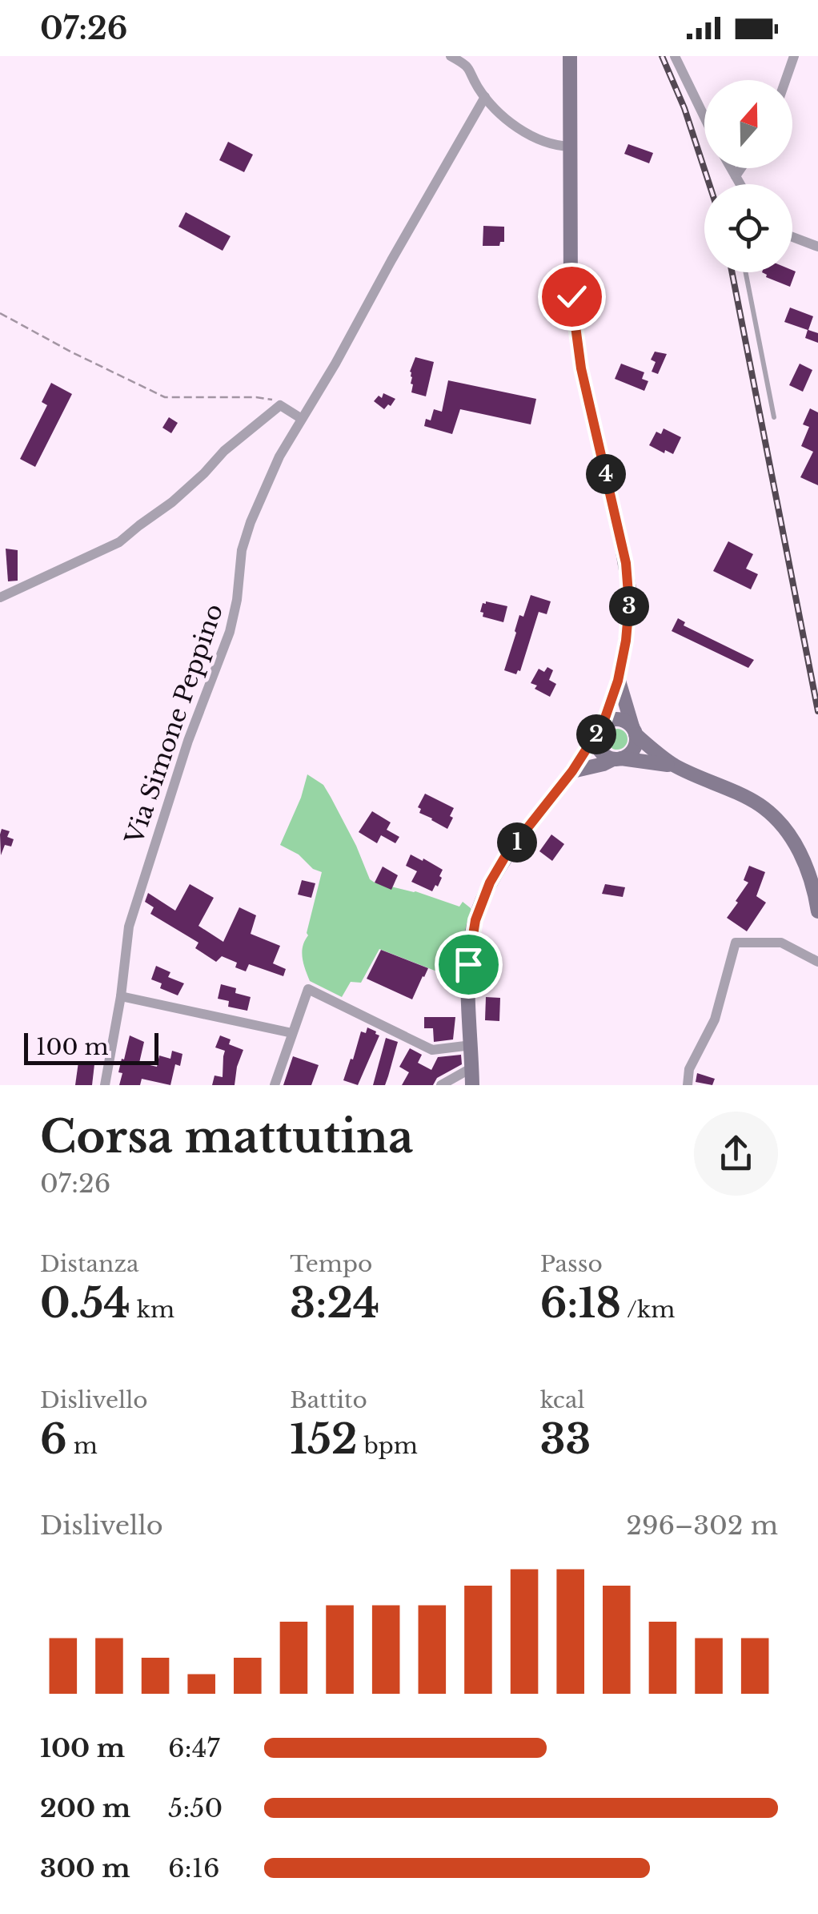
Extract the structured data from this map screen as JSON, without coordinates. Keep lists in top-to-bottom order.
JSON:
{
  "streets": {
    "street": ["Via Simone Peppino"]
  },
  "scale_bar": "100 m",
  "north": "top",
  "page": {
    "status": "07:26",
    "pins": [
      "4",
      "3",
      "2",
      "1"
    ],
    "scale": "100 m",
    "heading": ["Corsa mattutina", "07:26"],
    "stats": [
      ["Distanza", "0.54 km"],
      ["Tempo", "3:24"],
      ["Passo", "6:18 /km"],
      ["Dislivello", "6 m"],
      ["Battito", "152 bpm"],
      ["kcal", "33"]
    ],
    "chart": ["Dislivello", "296–302 m"],
    "list": [
      {
        "name": "100 m",
        "note": "6:47"
      },
      {
        "name": "200 m",
        "note": "5:50"
      },
      {
        "name": "300 m",
        "note": "6:16"
      }
    ]
  }
}
